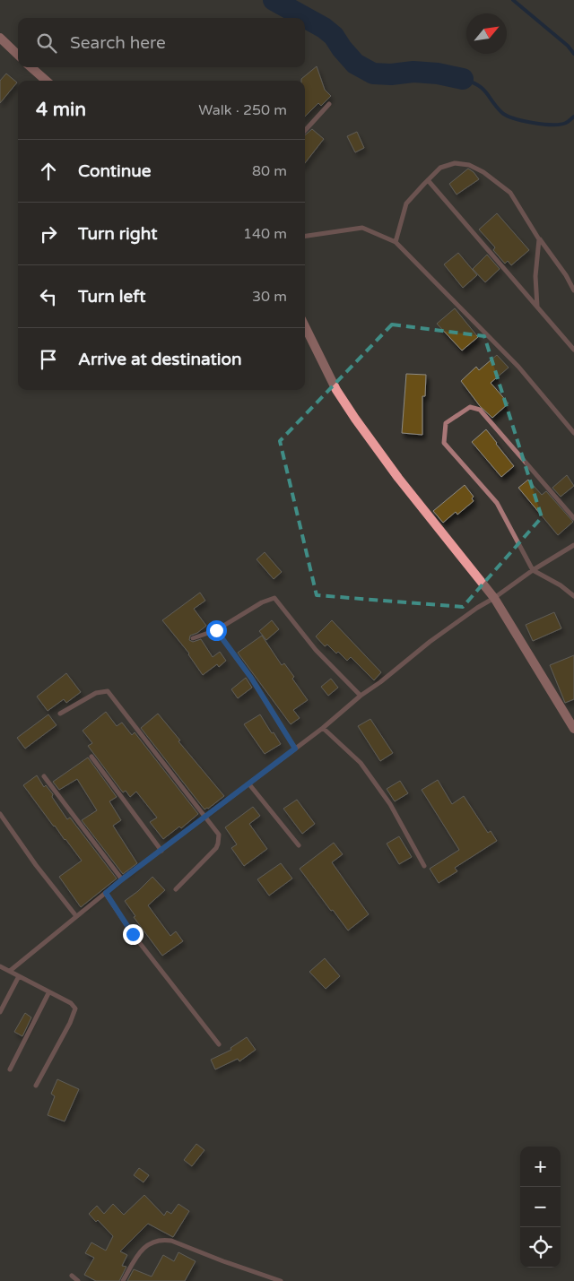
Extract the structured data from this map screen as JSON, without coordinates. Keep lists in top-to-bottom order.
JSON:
{
  "north": "top right",
  "page": {
    "search": "Search here",
    "heading": ["4 min", "Walk · 250 m"],
    "list": [
      ["Continue", "80 m"],
      ["Turn right", "140 m"],
      ["Turn left", "30 m"],
      "Arrive at destination"
    ],
    "map_buttons": ["+", "−"]
  }
}
